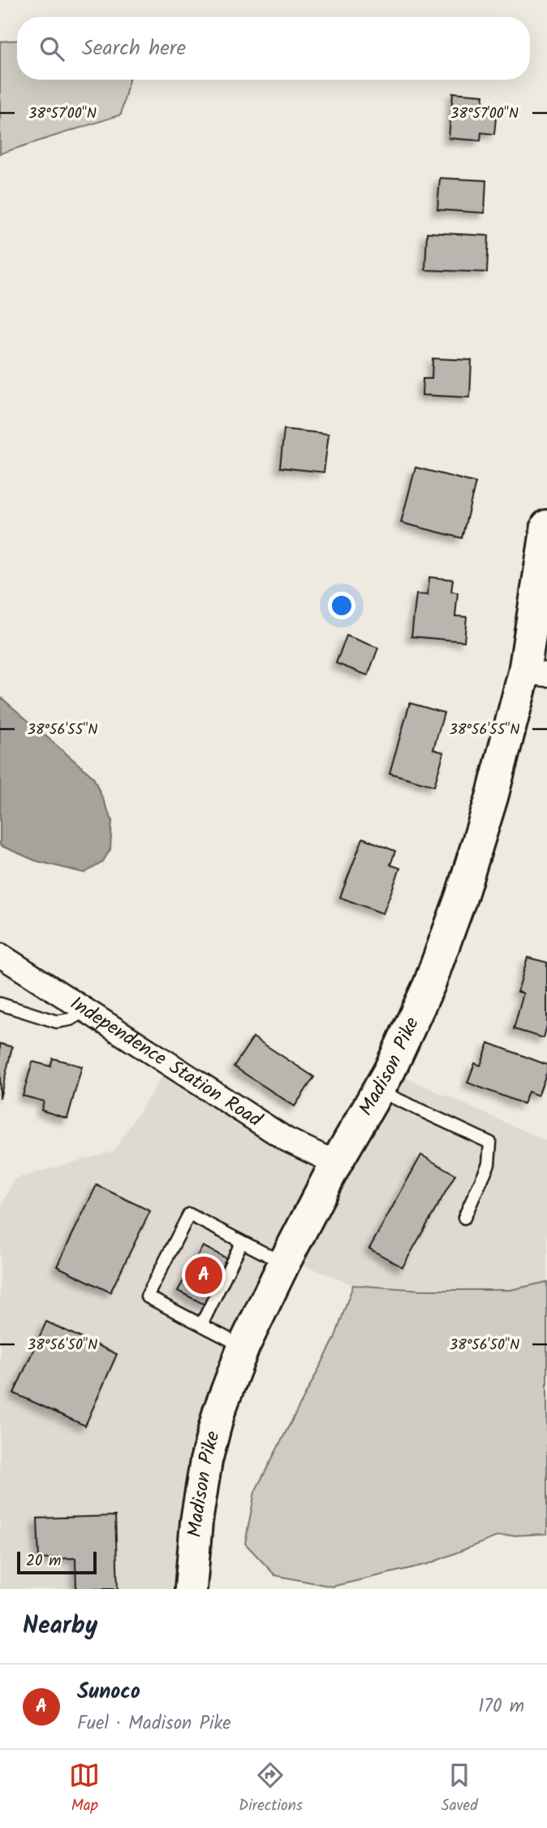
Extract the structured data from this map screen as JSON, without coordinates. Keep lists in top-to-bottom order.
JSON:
{
  "streets": {
    "main road": ["Madison Pike"],
    "street": ["Independence Station Road"]
  },
  "crossings": [
    ["Independence Station Road", "Madison Pike"]
  ],
  "scale_bar": "20 m",
  "page": {
    "search": "Search here",
    "pins": "A",
    "scale": "20 m",
    "heading": "Nearby",
    "list": [
      {
        "mark": "A",
        "name": "Sunoco",
        "note": "Fuel · Madison Pike",
        "value": "170 m"
      }
    ],
    "nav": ["Map", "Directions", "Saved"]
  },
  "coordinates": ["38°57'00\"N", "38°56'55\"N", "38°56'50\"N"]
}
